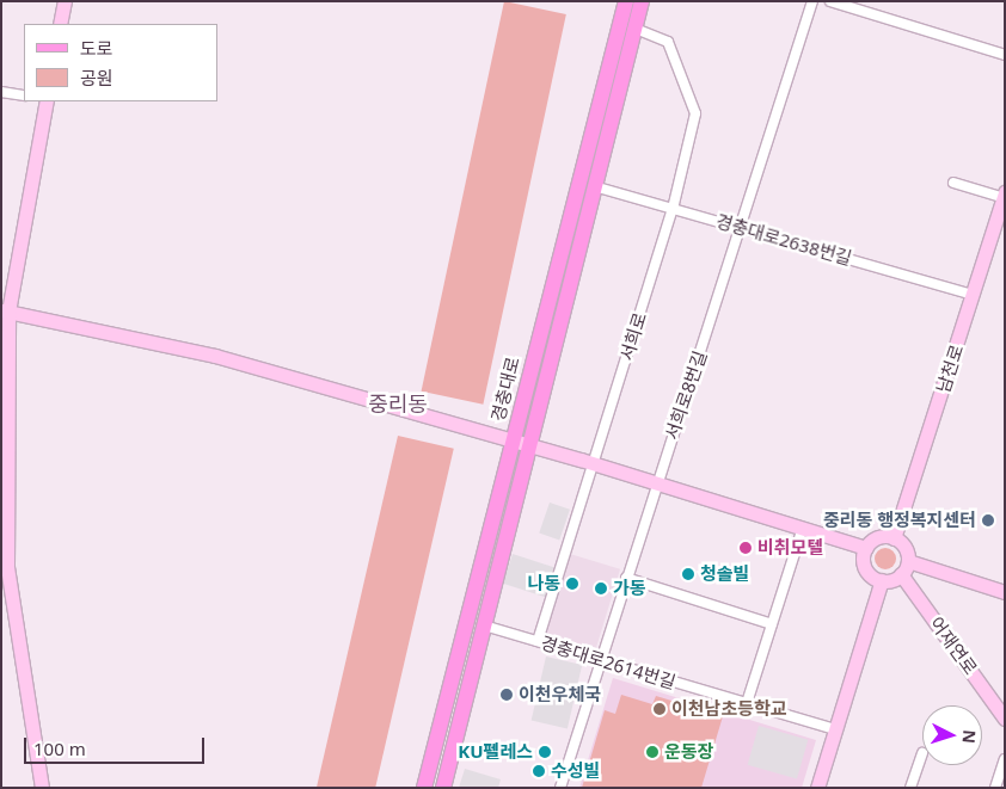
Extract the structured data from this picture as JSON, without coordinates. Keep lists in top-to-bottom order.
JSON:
{
  "streets": {
    "main road": ["경충대로"],
    "street": [
      "경충대로2638번길",
      "서희로",
      "남천로",
      "서희로8번길",
      "어재연로",
      "경충대로2614번길"
    ]
  },
  "crossings": [
    ["경충대로2638번길", "서희로"],
    ["경충대로2638번길", "남천로"],
    ["경충대로2638번길", "서희로8번길"],
    ["서희로", "경충대로2614번길"],
    ["남천로", "어재연로"],
    ["서희로8번길", "경충대로2614번길"]
  ],
  "districts": ["중리동"],
  "places": [
    "중리동 행정복지센터",
    "비취모텔",
    "청솔빌",
    "나동",
    "가동",
    "이천우체국",
    "이천남초등학교",
    "KU펠레스",
    "운동장",
    "수성빌"
  ],
  "legend": ["도로", "공원"],
  "scale_bar": "100 m",
  "north": "right"
}
